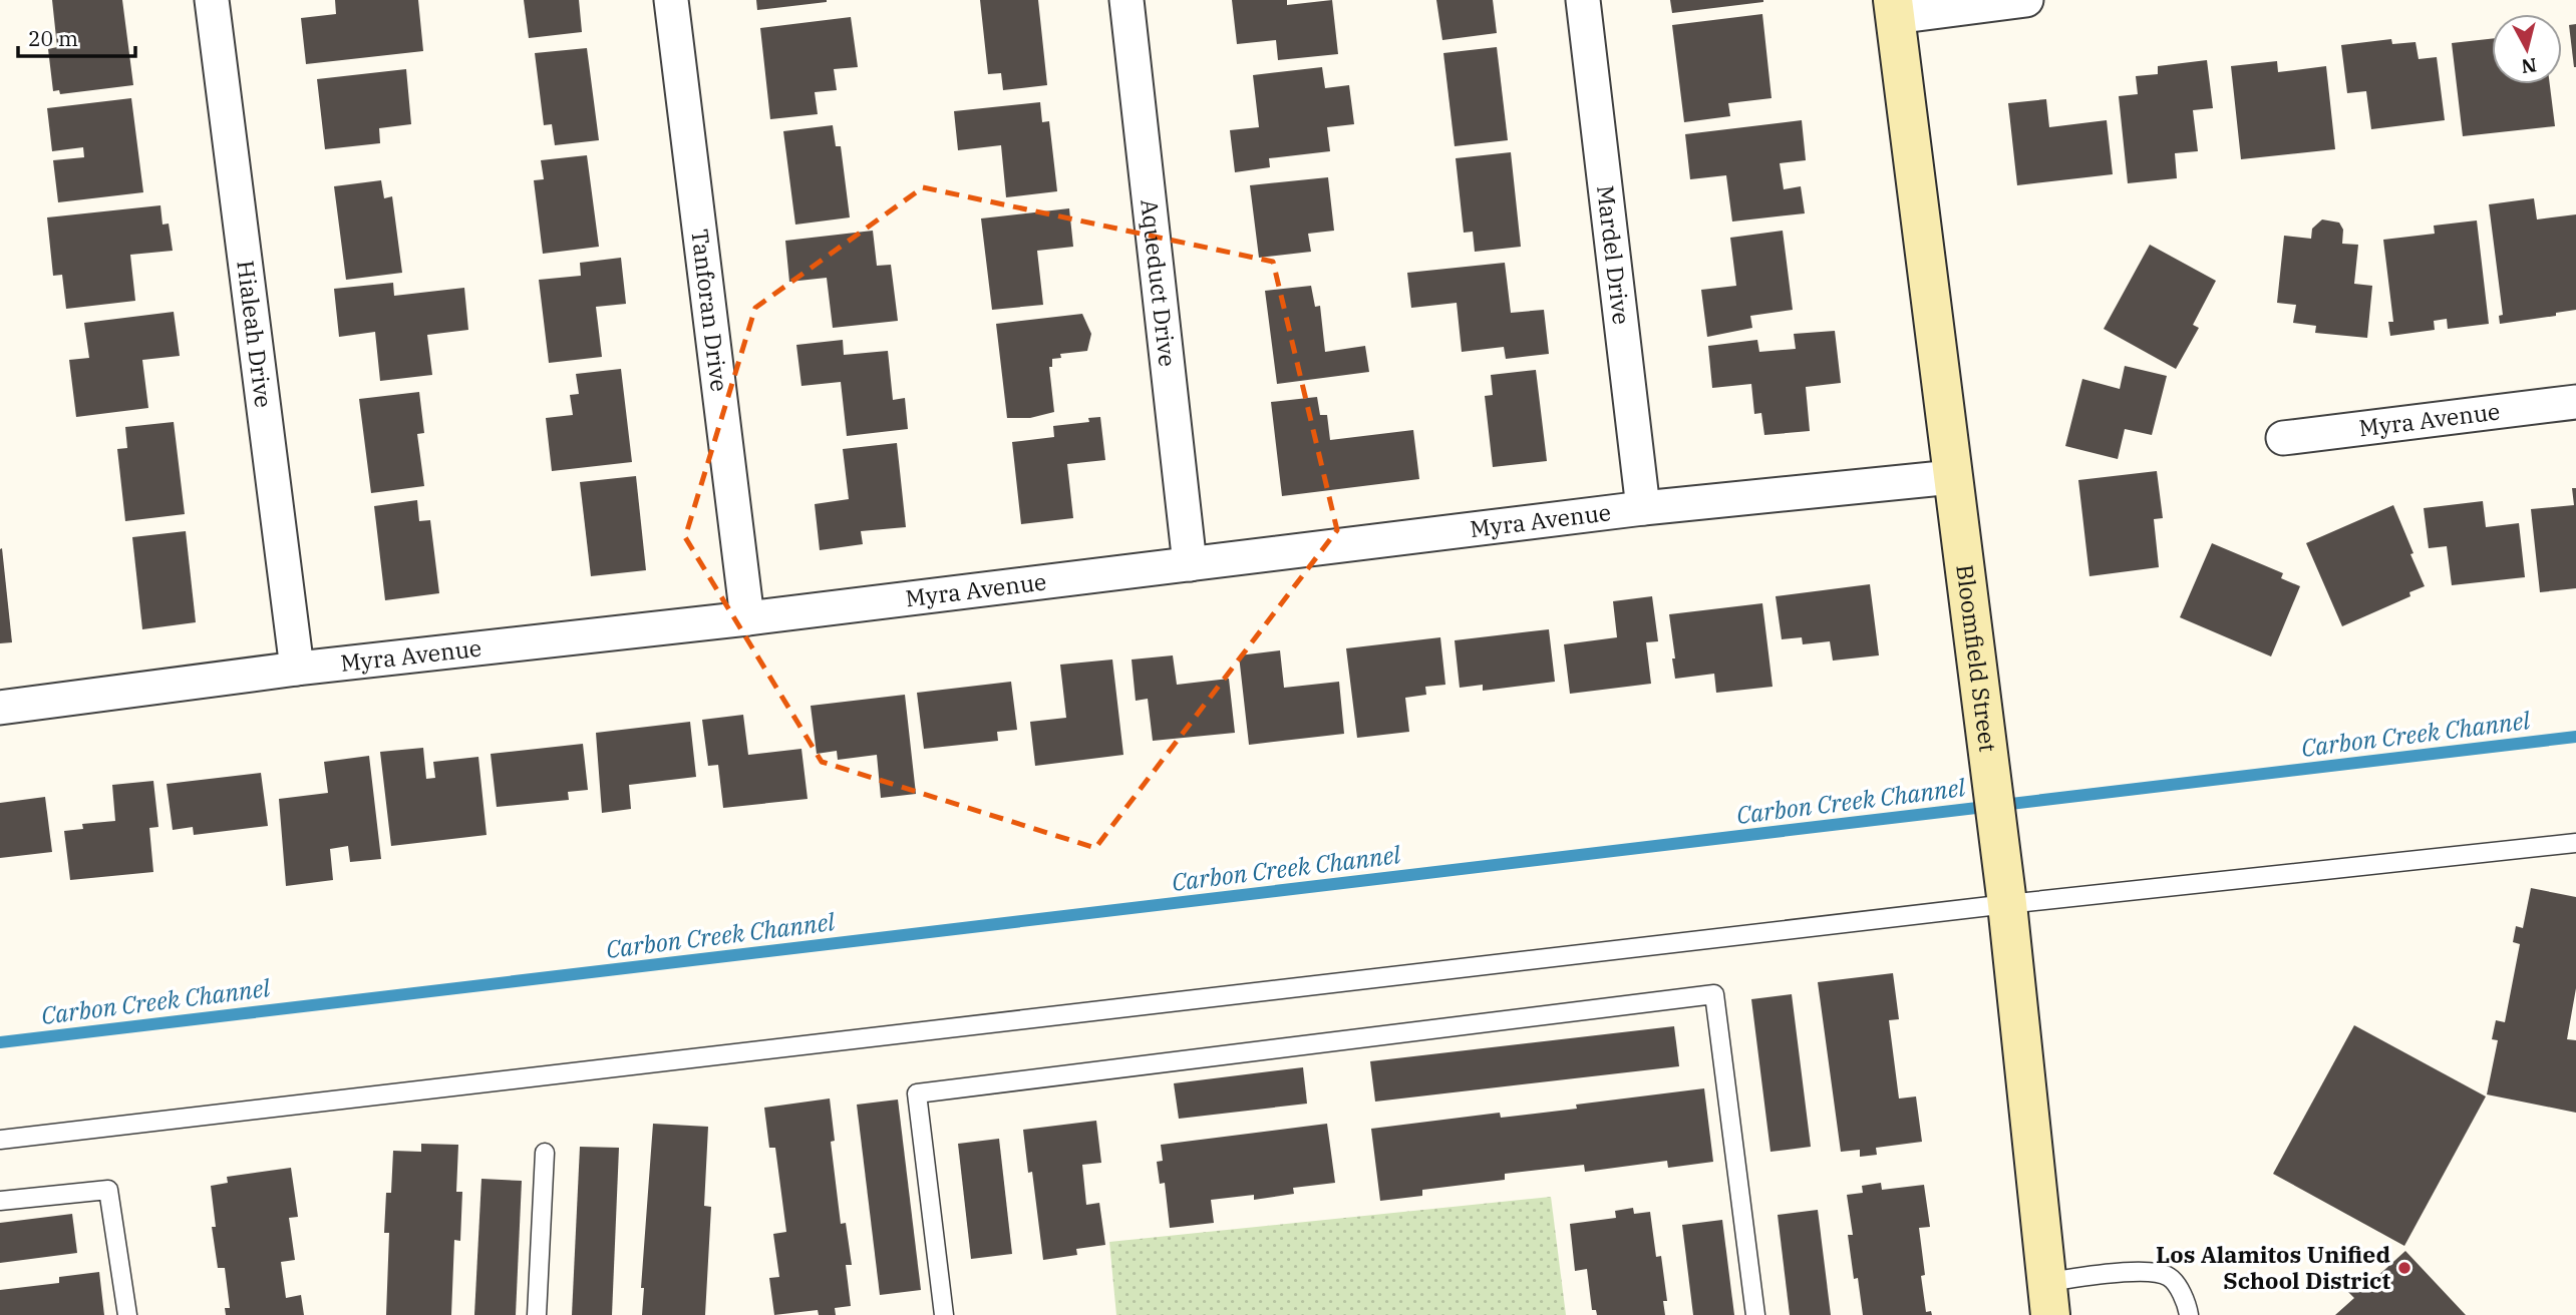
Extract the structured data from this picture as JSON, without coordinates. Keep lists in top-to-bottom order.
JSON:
{
  "streets": {
    "street": [
      "Mardel Drive",
      "Aqueduct Drive",
      "Tanforan Drive",
      "Hialeah Drive",
      "Myra Avenue",
      "Bloomfield Street"
    ]
  },
  "crossings": [
    ["Mardel Drive", "Myra Avenue"],
    ["Aqueduct Drive", "Myra Avenue"],
    ["Tanforan Drive", "Myra Avenue"],
    ["Hialeah Drive", "Myra Avenue"],
    ["Myra Avenue", "Bloomfield Street"]
  ],
  "water": ["Carbon Creek Channel"],
  "places": ["Los Alamitos Unified School District"],
  "scale_bar": "20 m",
  "north": "bottom"
}
